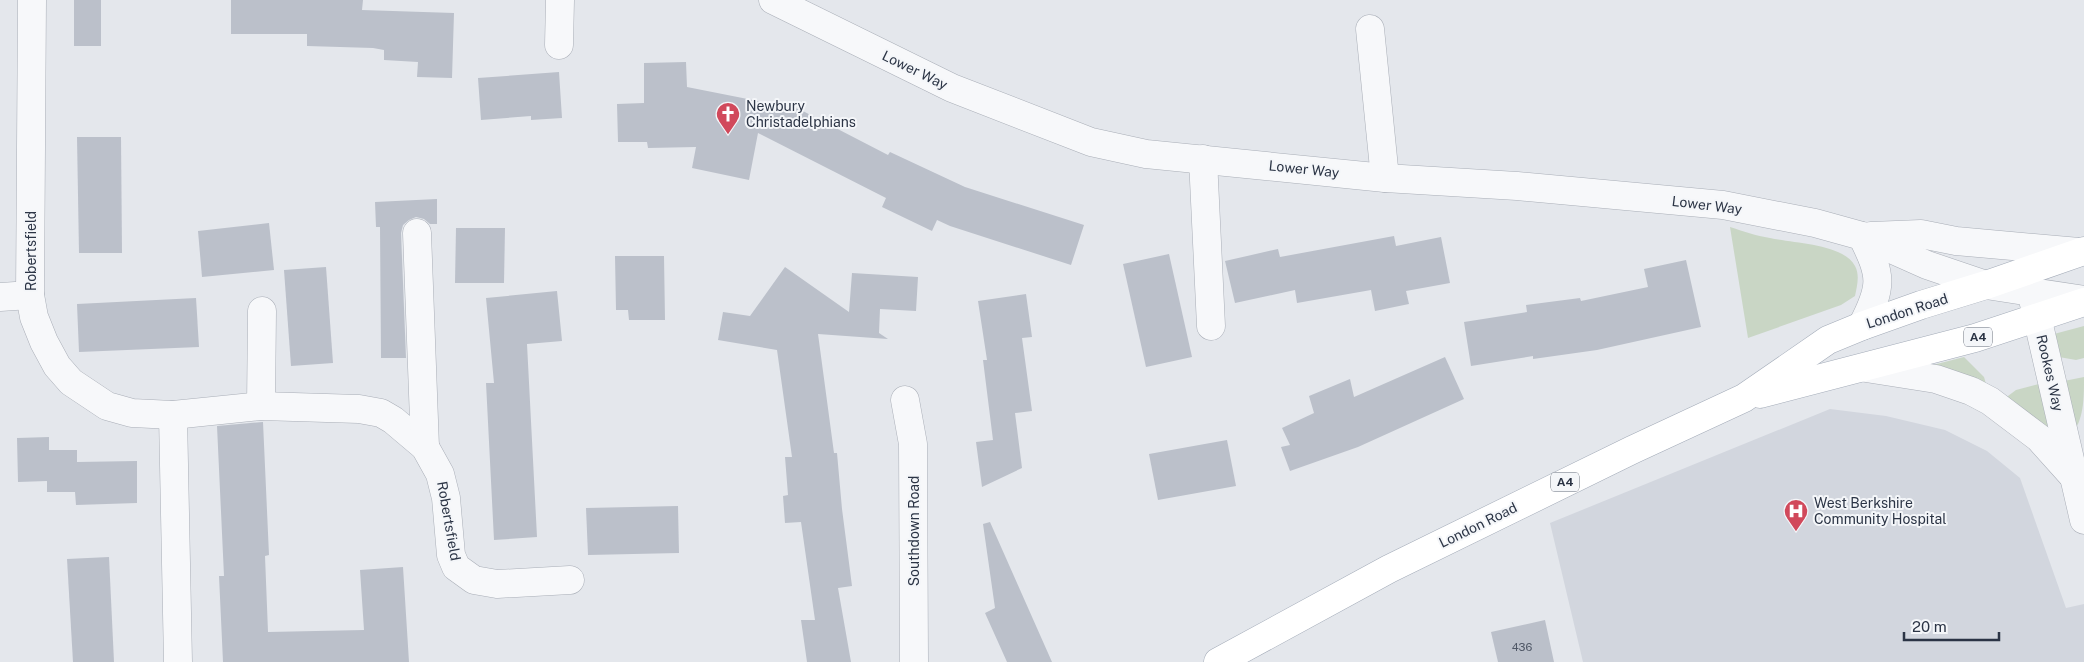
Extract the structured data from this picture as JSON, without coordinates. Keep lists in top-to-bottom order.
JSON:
{
  "streets": {
    "main road": ["London Road", "A4"],
    "street": [
      "Lower Way",
      "Robertsfield",
      "Rookes Way",
      "Southdown Road"
    ]
  },
  "crossings": [
    ["Lower Way", "London Road"],
    ["London Road", "Rookes Way"]
  ],
  "places": {
    "church": ["Newbury Christadelphians"],
    "hospital": ["West Berkshire Community Hospital"]
  },
  "house_numbers": ["436"],
  "scale_bar": "20 m"
}
